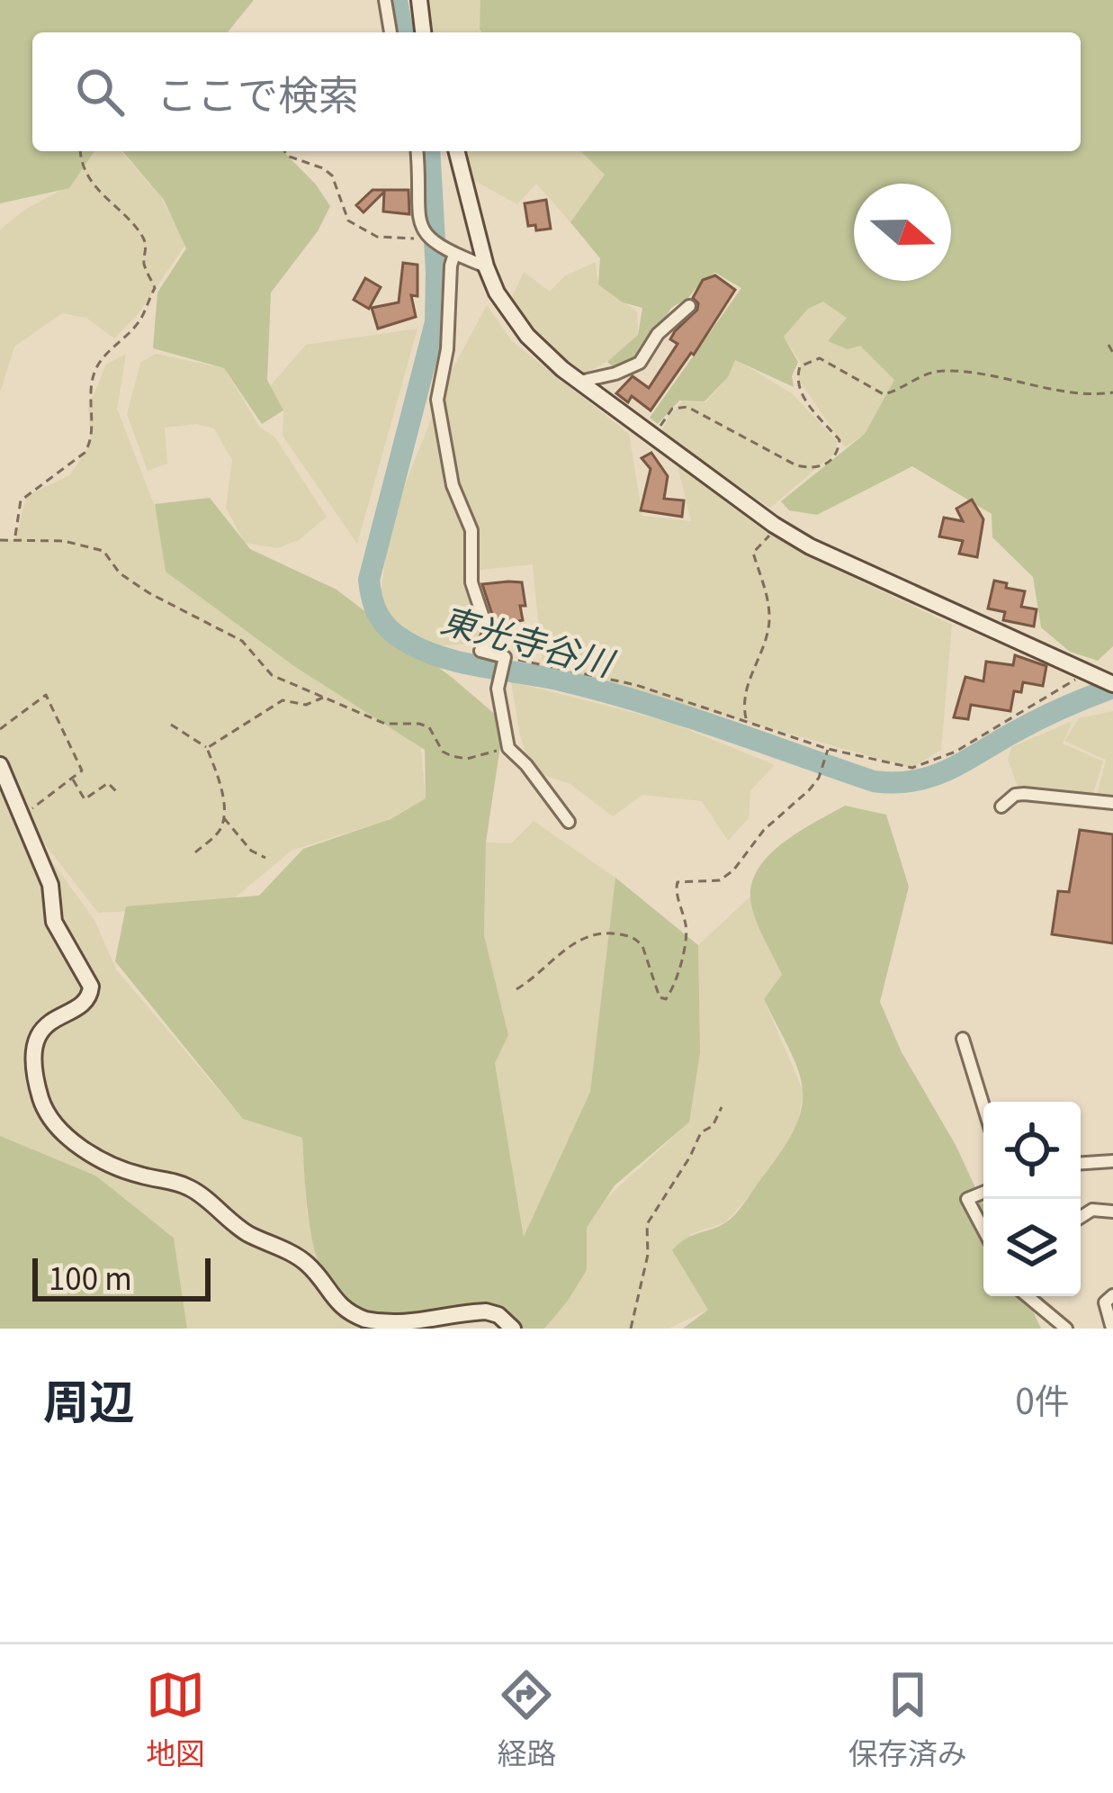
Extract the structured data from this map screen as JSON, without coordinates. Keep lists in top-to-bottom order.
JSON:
{
  "water": ["東光寺谷川"],
  "scale_bar": "100 m",
  "north": "right",
  "page": {
    "search": "ここで検索",
    "scale": "100 m",
    "heading": ["周辺", "0件"],
    "nav": ["地図", "経路", "保存済み"]
  }
}
